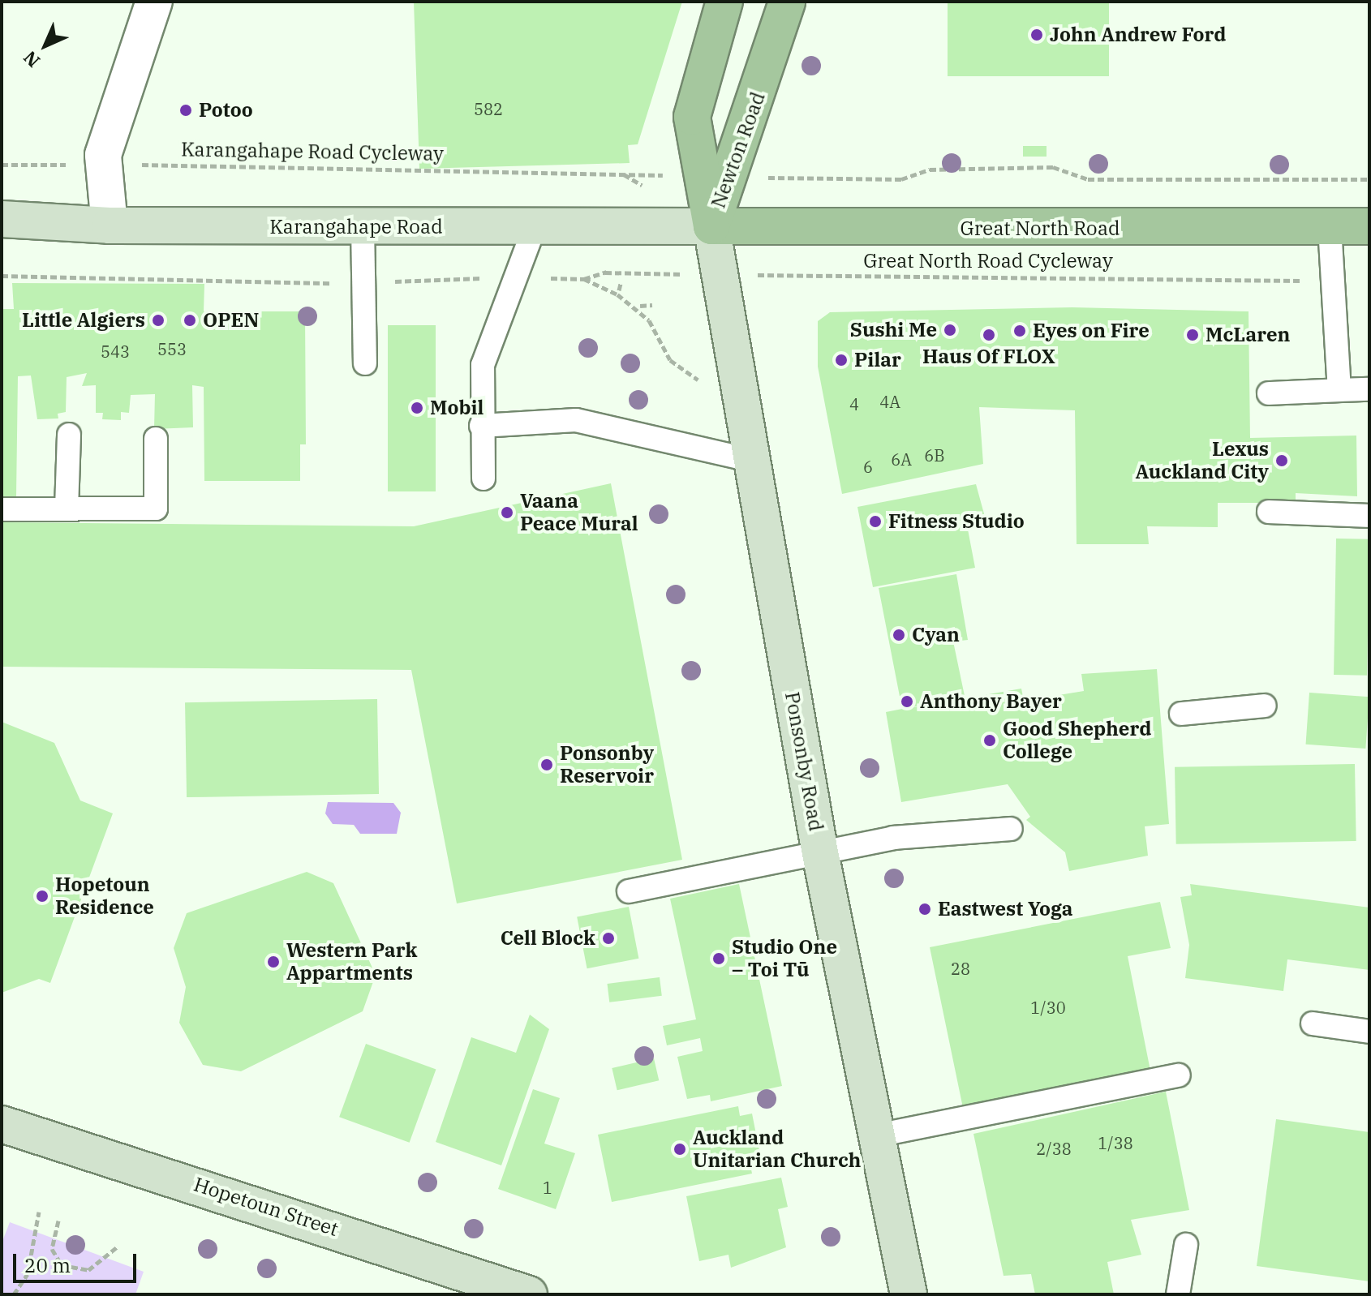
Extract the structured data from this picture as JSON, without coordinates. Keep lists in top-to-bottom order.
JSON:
{
  "streets": {
    "main road": [
      "Newton Road",
      "Karangahape Road",
      "Great North Road",
      "Ponsonby Road",
      "Hopetoun Street"
    ],
    "path": ["Karangahape Road Cycleway", "Great North Road Cycleway"]
  },
  "crossings": [
    ["Newton Road", "Karangahape Road"],
    ["Newton Road", "Great North Road"],
    ["Newton Road", "Ponsonby Road"],
    ["Karangahape Road", "Great North Road"],
    ["Karangahape Road", "Ponsonby Road"],
    ["Great North Road", "Ponsonby Road"],
    ["Great North Road Cycleway", "Ponsonby Road"]
  ],
  "places": [
    "John Andrew Ford",
    "Potoo",
    "Little Algiers",
    "OPEN",
    "Sushi Me",
    "Eyes on Fire",
    "Haus Of FLOX",
    "McLaren",
    "Pilar",
    "Mobil",
    "Lexus Auckland City",
    "Vaana Peace Mural",
    "Fitness Studio",
    "Cyan",
    "Anthony Bayer",
    "Good Shepherd College",
    "Ponsonby Reservoir",
    "Hopetoun Residence",
    "Eastwest Yoga",
    "Cell Block",
    "Studio One – Toi Tū",
    "Western Park Appartments",
    "Auckland Unitarian Church"
  ],
  "house_numbers": [
    "582",
    "553",
    "543",
    "4A",
    "4",
    "6B",
    "6A",
    "6",
    "28",
    "1/30",
    "1/38",
    "2/38",
    "1"
  ],
  "scale_bar": "20 m",
  "north": "bottom left"
}
